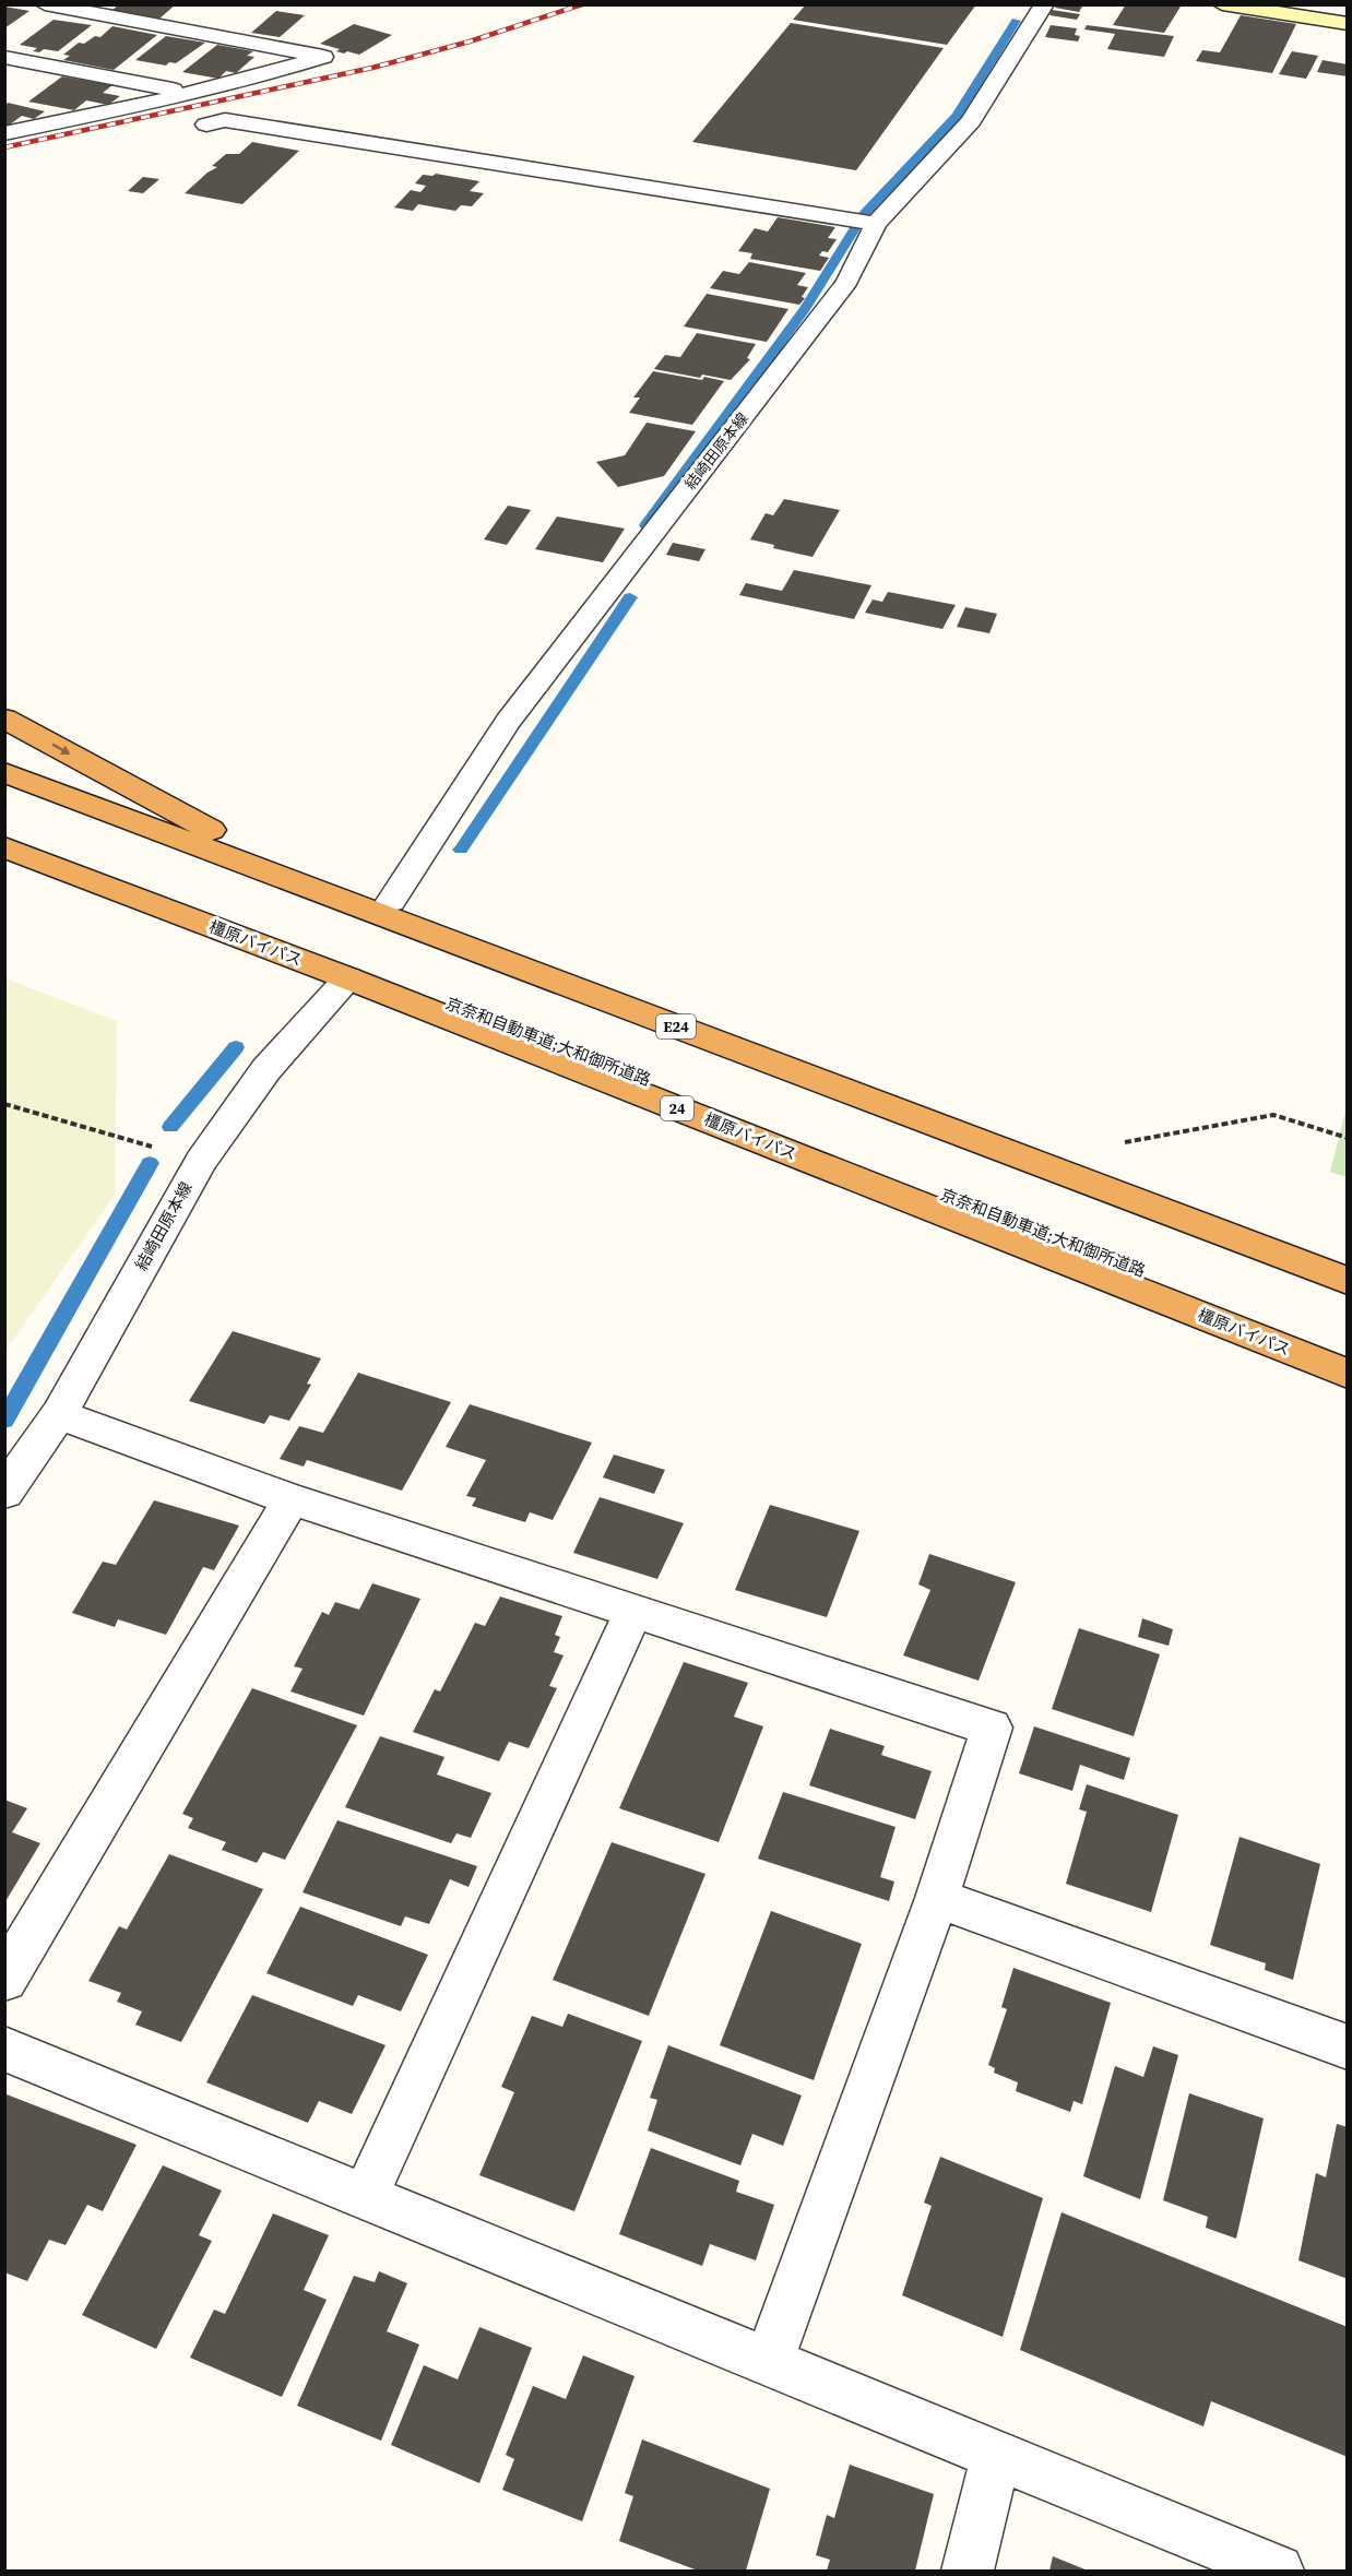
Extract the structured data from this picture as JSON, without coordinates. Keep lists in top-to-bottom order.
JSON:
{
  "streets": {
    "highway": [
      "橿原バイパス",
      "E24",
      "京奈和自動車道;大和御所道路",
      "24"
    ],
    "street": ["結崎田原本線"]
  },
  "crossings": [
    ["結崎田原本線", "橿原バイパス"]
  ]
}
